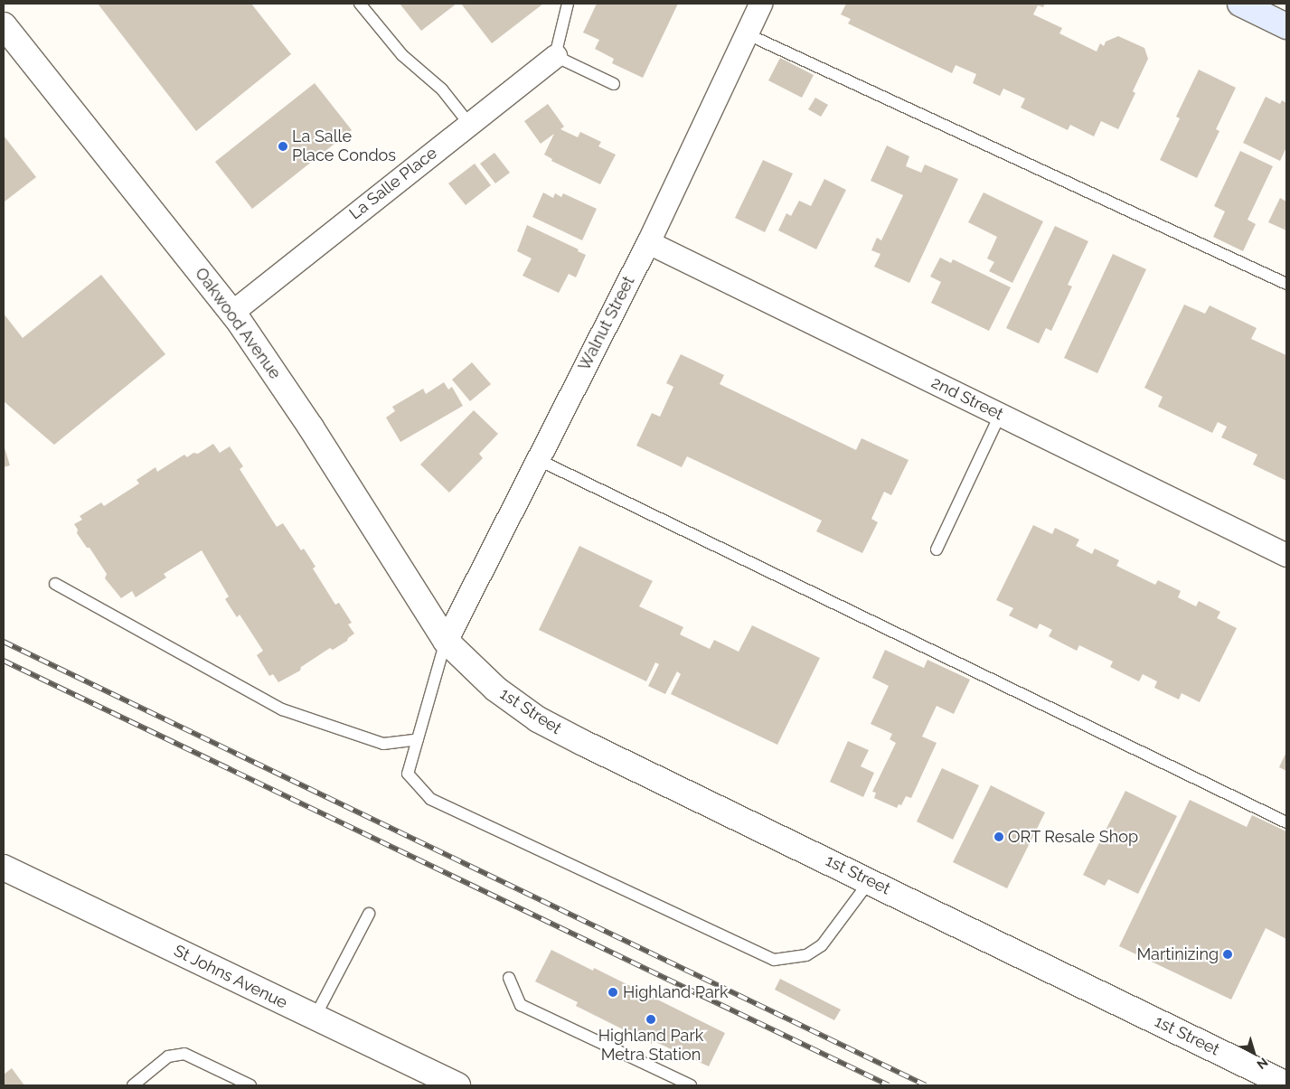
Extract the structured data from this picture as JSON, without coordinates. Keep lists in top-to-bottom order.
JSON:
{
  "streets": {
    "street": [
      "La Salle Place",
      "Oakwood Avenue",
      "Walnut Street",
      "2nd Street",
      "1st Street",
      "St Johns Avenue"
    ]
  },
  "crossings": [
    ["La Salle Place", "Oakwood Avenue"],
    ["Oakwood Avenue", "Walnut Street"],
    ["Oakwood Avenue", "1st Street"],
    ["Walnut Street", "2nd Street"],
    ["Walnut Street", "1st Street"]
  ],
  "places": [
    "La Salle Place Condos",
    "ORT Resale Shop",
    "Martinizing",
    "Highland Park",
    "Highland Park Metra Station"
  ],
  "north": "bottom right"
}
